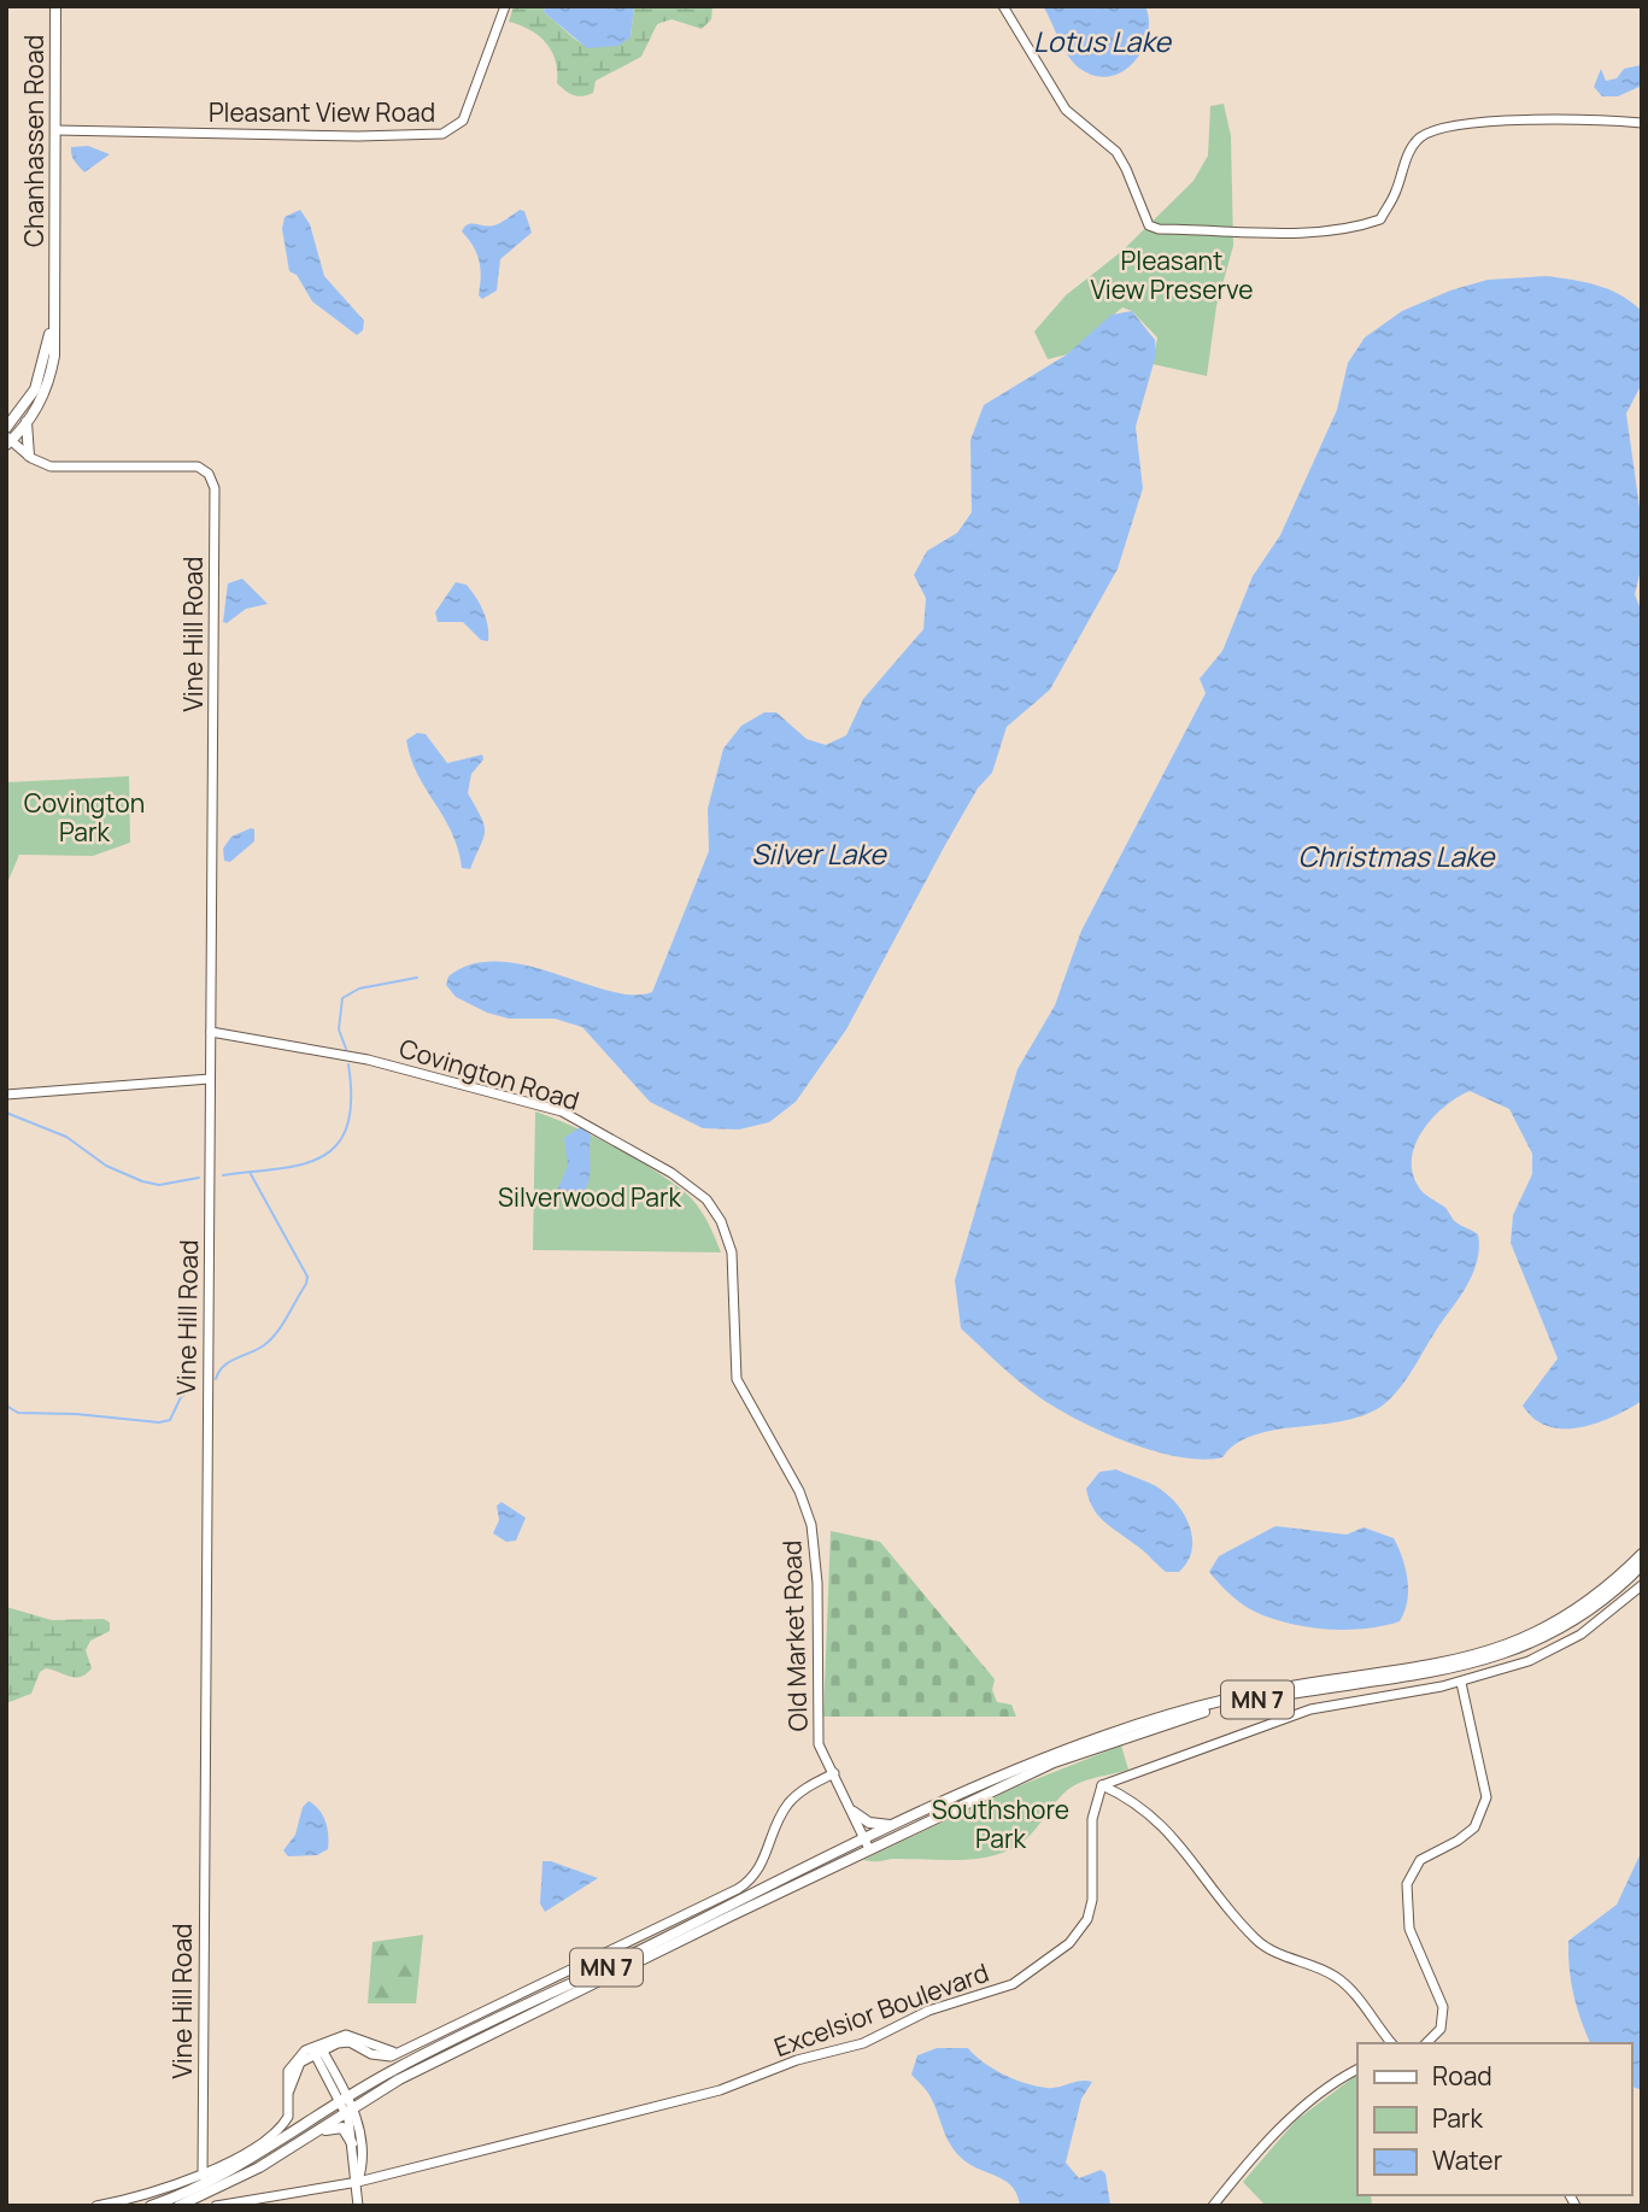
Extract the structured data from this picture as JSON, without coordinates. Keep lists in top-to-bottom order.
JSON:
{
  "streets": {
    "main road": ["Chanhassen Road", "MN 7"],
    "street": [
      "Pleasant View Road",
      "Vine Hill Road",
      "Covington Road",
      "Old Market Road",
      "Excelsior Boulevard"
    ]
  },
  "crossings": [
    ["Pleasant View Road", "Chanhassen Road"],
    ["Vine Hill Road", "Covington Road"],
    ["Covington Road", "Old Market Road"],
    ["Old Market Road", "MN 7"]
  ],
  "water": ["Lotus Lake", "Silver Lake", "Christmas Lake"],
  "parks": [
    "Pleasant View Preserve",
    "Covington Park",
    "Silverwood Park",
    "Southshore Park"
  ],
  "legend": ["Road", "Park", "Water"]
}
